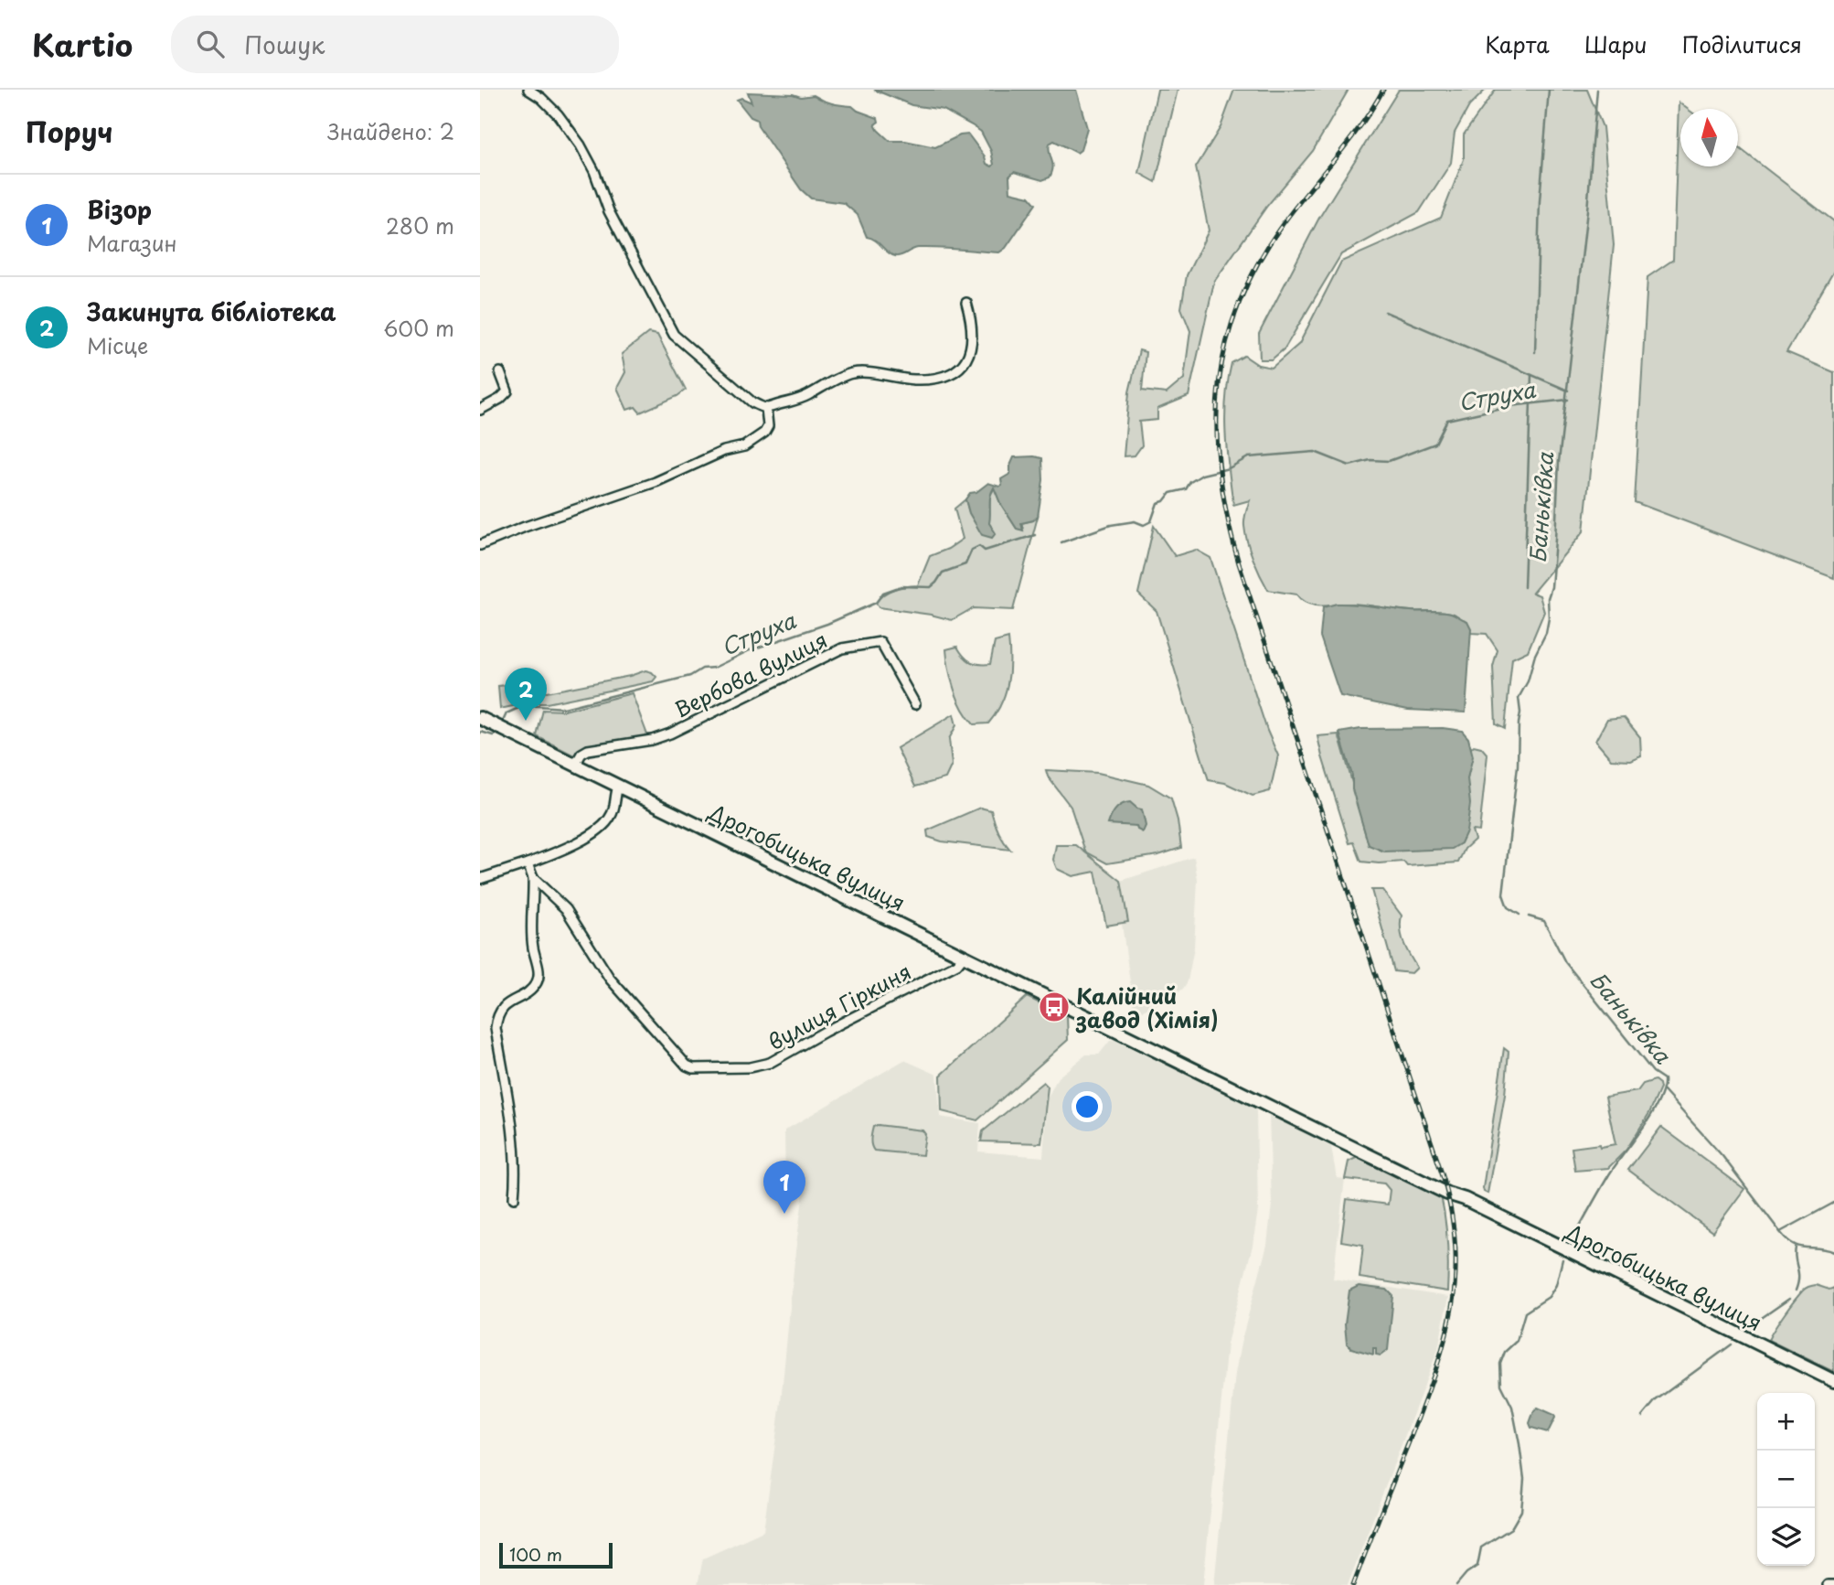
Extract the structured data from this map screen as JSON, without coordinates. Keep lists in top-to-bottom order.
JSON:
{
  "streets": {
    "street": ["Вербова вулиця", "Дрогобицька вулиця", "вулиця Гіркиня"]
  },
  "crossings": [
    ["Вербова вулиця", "Дрогобицька вулиця"],
    ["Дрогобицька вулиця", "вулиця Гіркиня"]
  ],
  "water": ["Струха", "Баньківка"],
  "places": {
    "bus stop": ["Калійний завод (Хімія)"]
  },
  "scale_bar": "100 m",
  "north": "top",
  "page": {
    "header": "Kartio",
    "search": "Пошук",
    "nav": ["Карта", "Шари", "Поділитися"],
    "heading": ["Поруч", "Знайдено: 2"],
    "list": [
      {
        "mark": "1",
        "name": "Візор",
        "note": "Магазин",
        "value": "280 m"
      },
      {
        "mark": "2",
        "name": "Закинута бібліотека",
        "note": "Місце",
        "value": "600 m"
      }
    ],
    "pins": ["2", "1"],
    "map_buttons": ["+", "−"],
    "scale": "100 m"
  }
}
